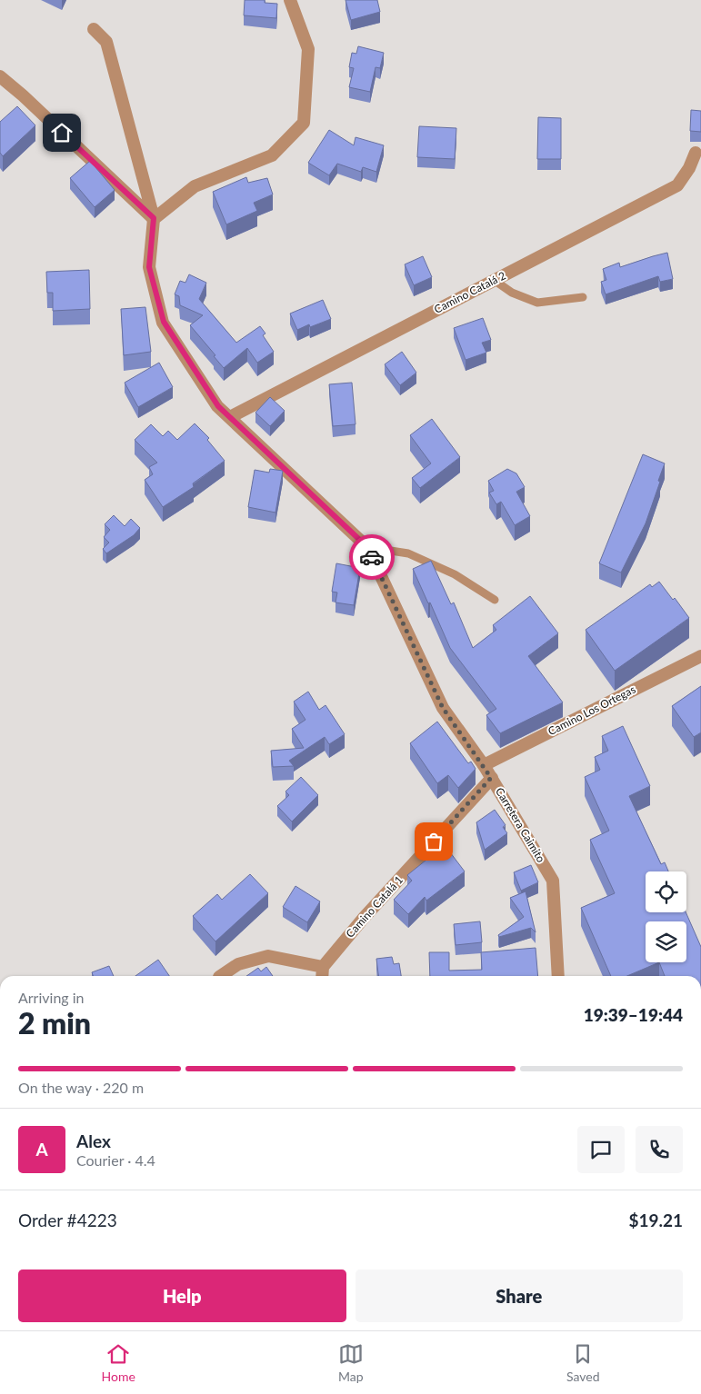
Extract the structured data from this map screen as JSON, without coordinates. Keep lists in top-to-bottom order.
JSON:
{
  "streets": {
    "street": [
      "Camino Catalá 2",
      "Camino Los Ortegas",
      "Carretera Caimito",
      "Camino Catalá 1"
    ]
  },
  "crossings": [
    ["Camino Catalá 2", "Carretera Caimito"],
    ["Camino Los Ortegas", "Carretera Caimito"],
    ["Carretera Caimito", "Camino Catalá 1"]
  ],
  "page": {
    "heading": ["2 min", "Arriving in", "19:39–19:44"],
    "panel": [
      "Alex",
      "Courier · 4.4",
      "Order #4223",
      "$19.21"
    ],
    "bar": "On the way · 220 m",
    "round": "A",
    "buttons": ["Help", "Share"],
    "tabs": ["Home", "Map", "Saved"]
  }
}
